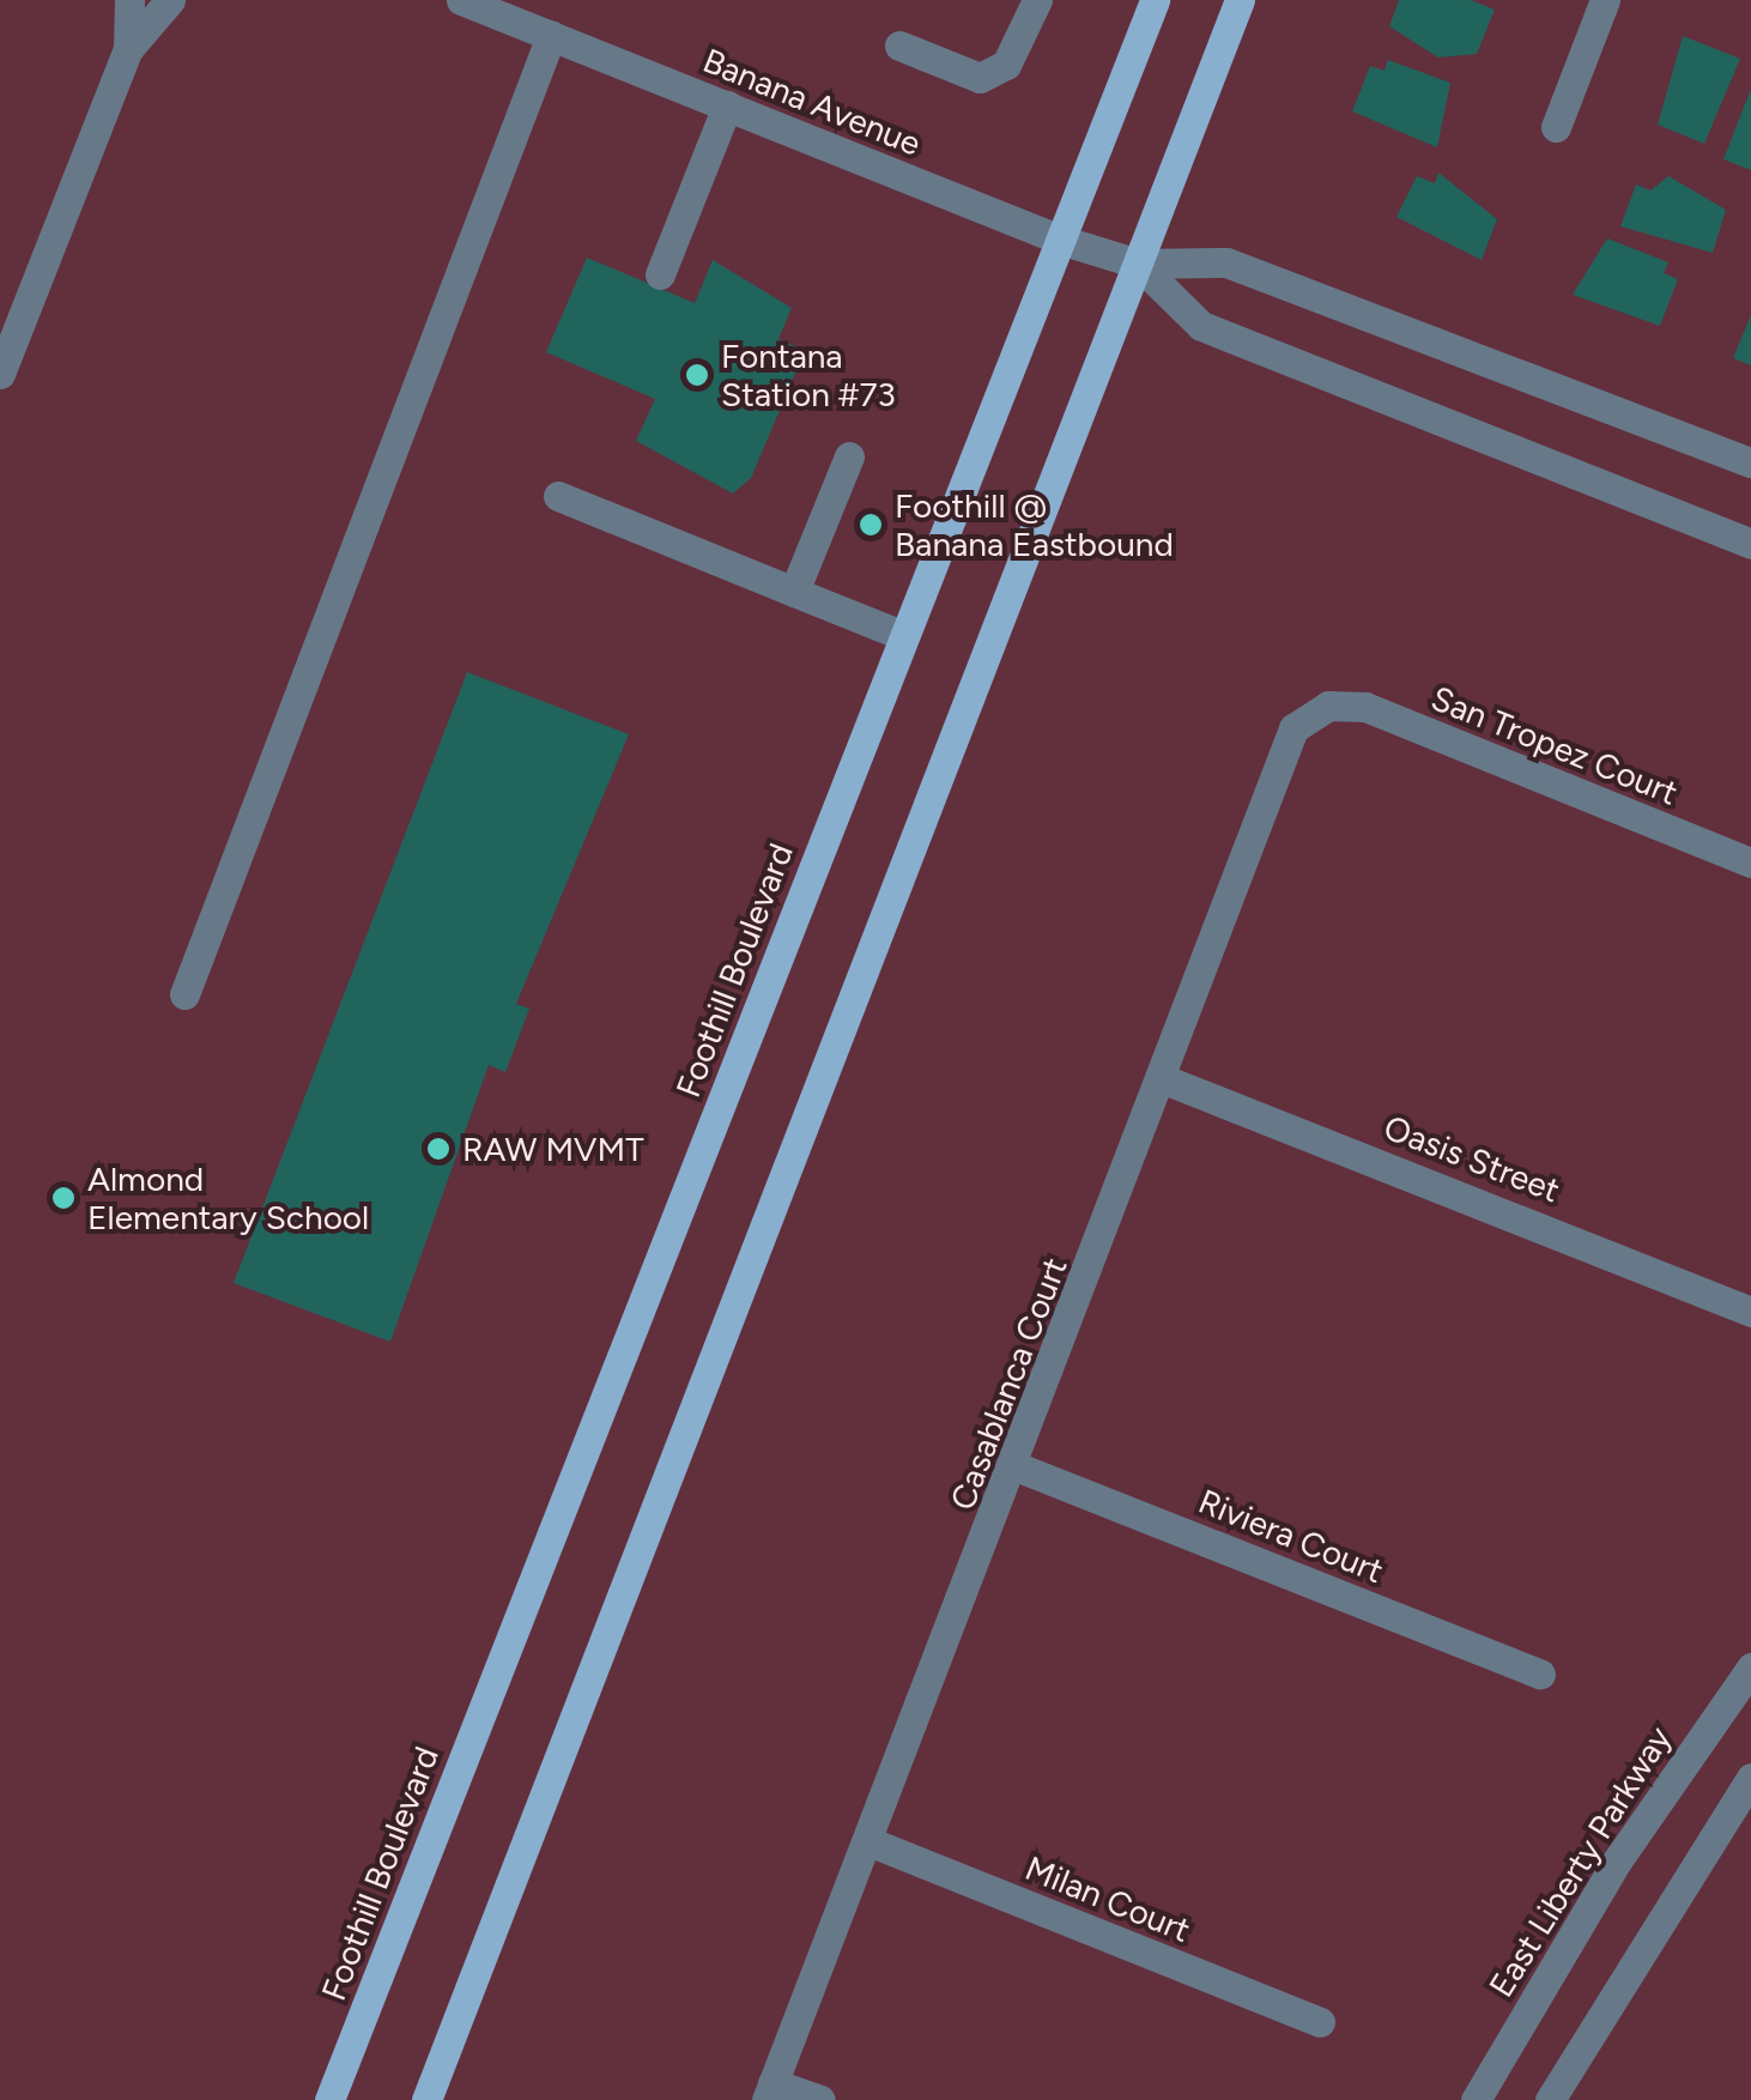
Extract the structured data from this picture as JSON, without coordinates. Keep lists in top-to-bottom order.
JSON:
{
  "streets": {
    "main road": ["Foothill Boulevard"],
    "street": [
      "Banana Avenue",
      "San Tropez Court",
      "Oasis Street",
      "Casablanca Court",
      "Riviera Court",
      "East Liberty Parkway",
      "Milan Court"
    ]
  },
  "crossings": [
    ["Banana Avenue", "Foothill Boulevard"],
    ["San Tropez Court", "Casablanca Court"],
    ["Oasis Street", "Casablanca Court"],
    ["Casablanca Court", "Riviera Court"],
    ["Casablanca Court", "Milan Court"]
  ],
  "places": [
    "Fontana Station #73",
    "Foothill @ Banana Eastbound",
    "RAW MVMT",
    "Almond Elementary School"
  ]
}
